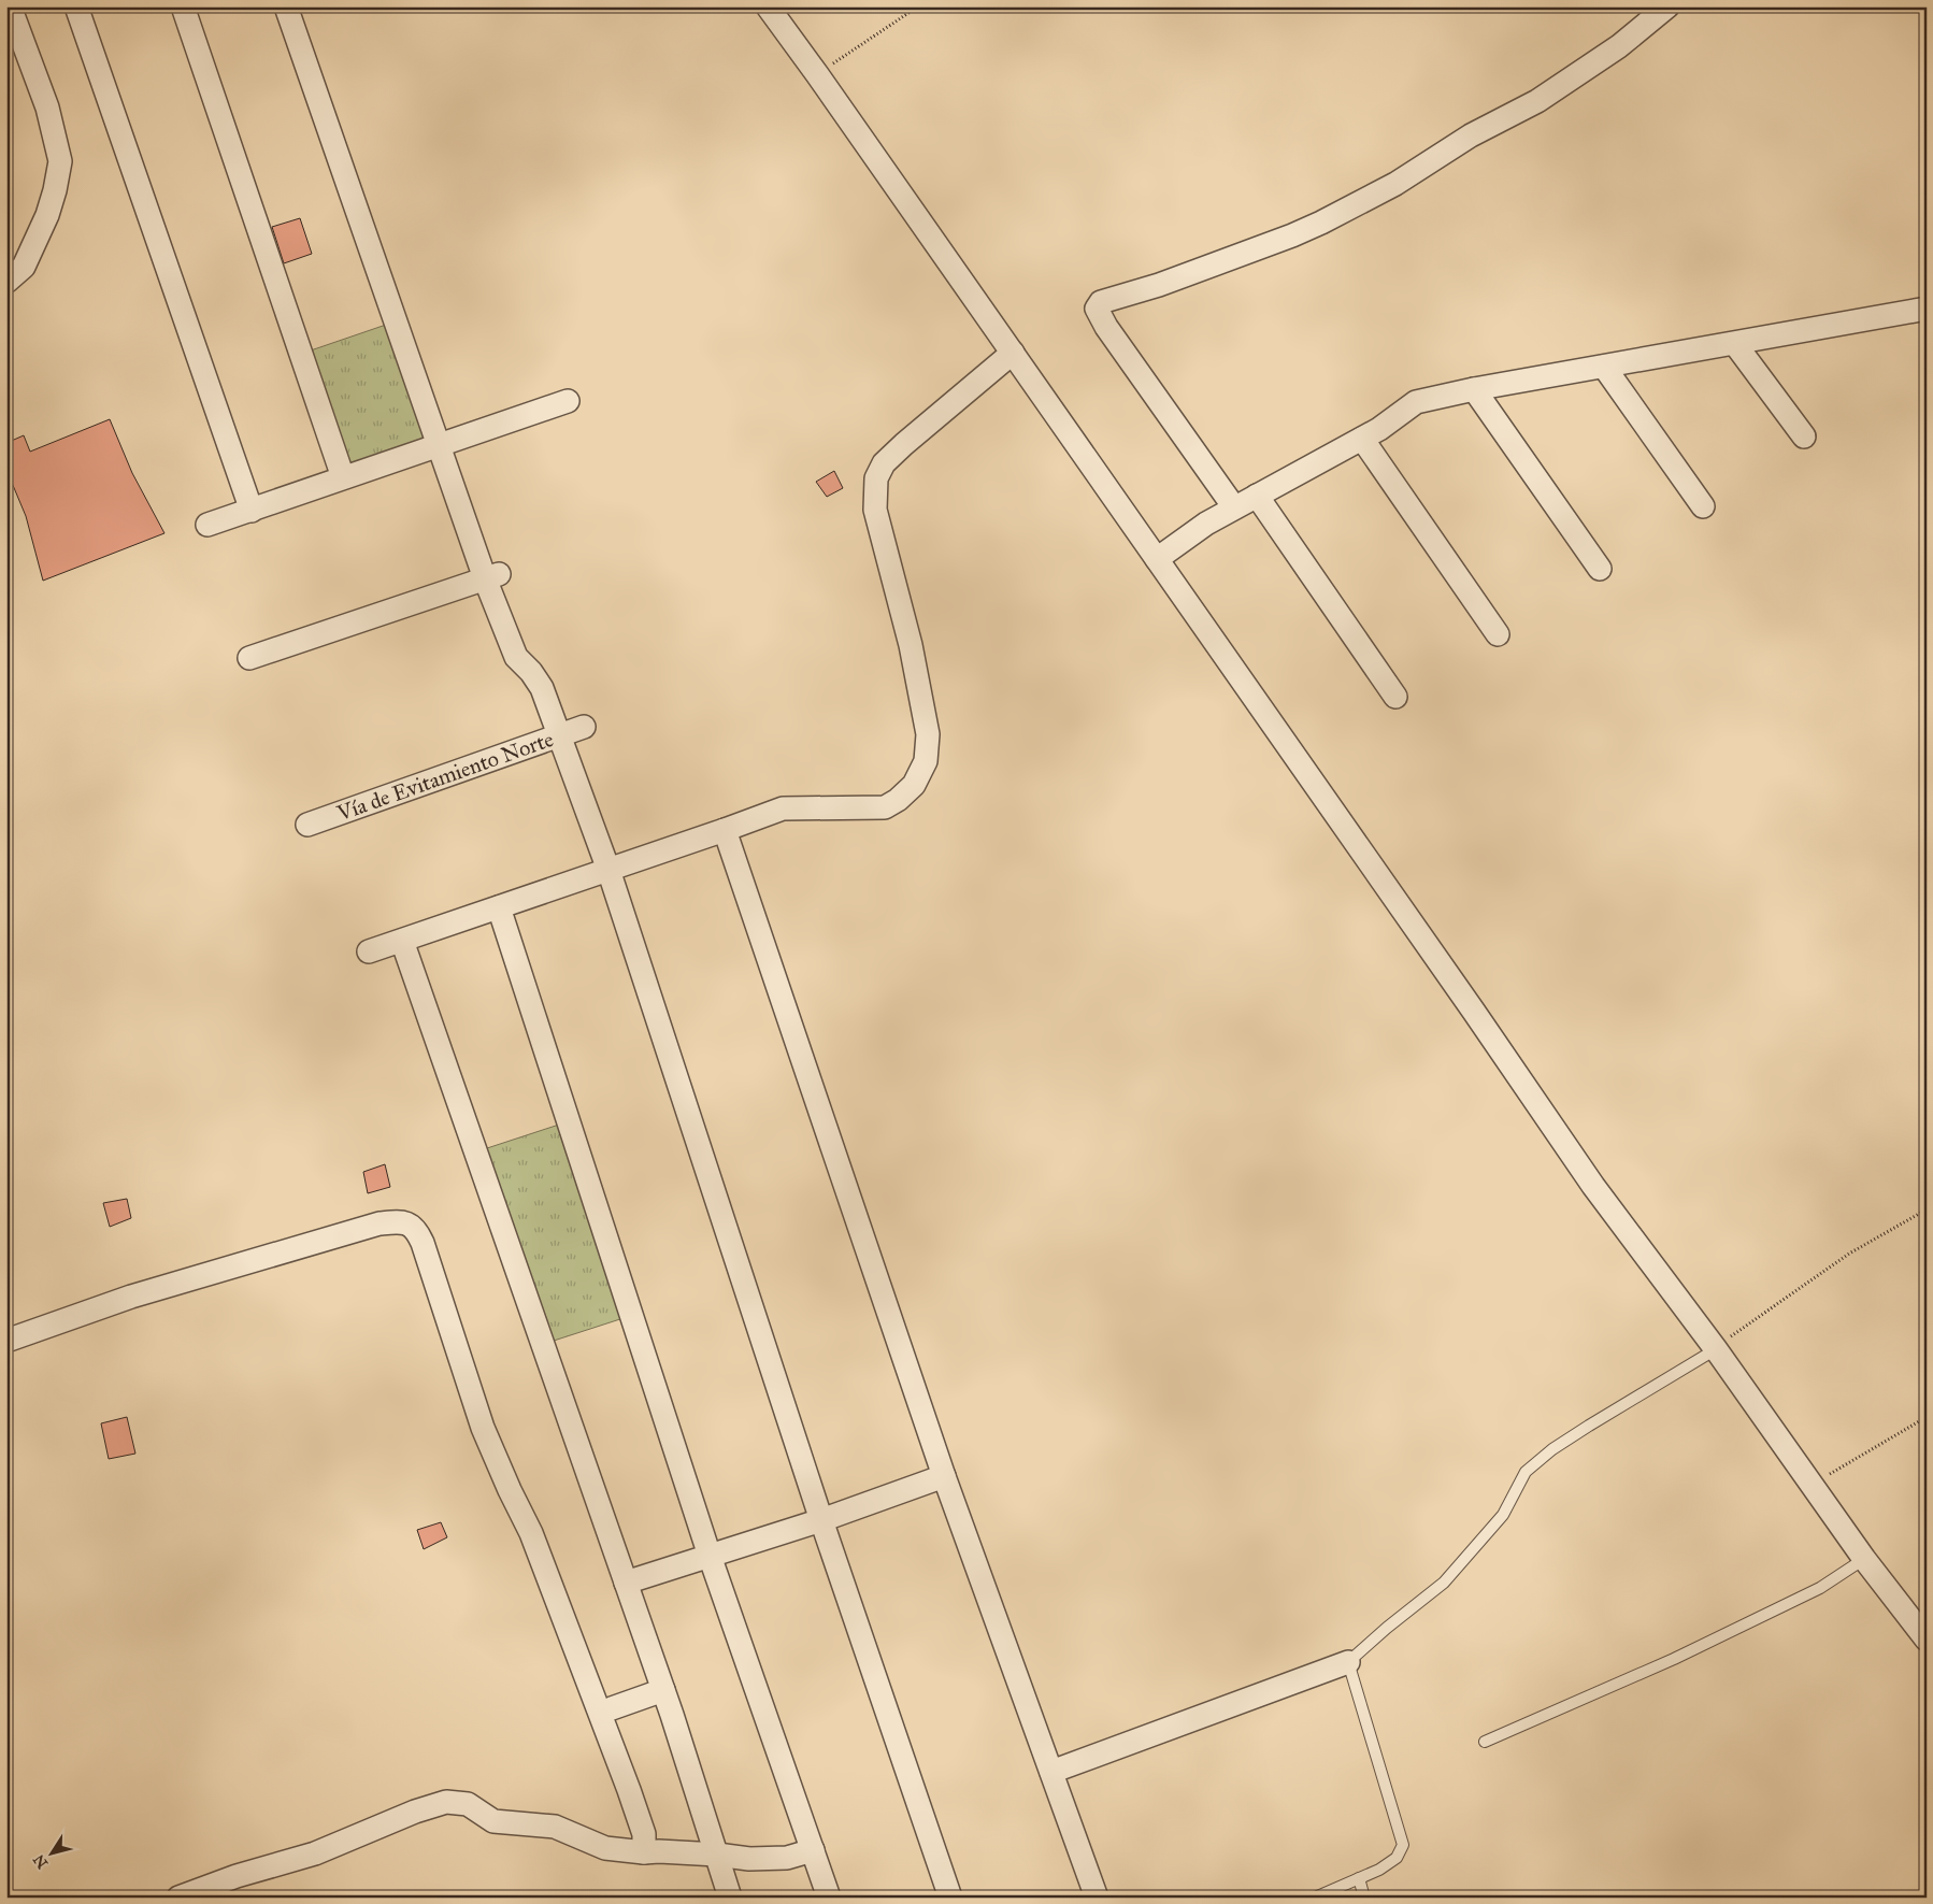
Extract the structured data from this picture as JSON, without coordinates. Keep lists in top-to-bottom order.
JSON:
{
  "streets": {
    "street": ["Vía de Evitamiento Norte"]
  },
  "north": "bottom left"
}
